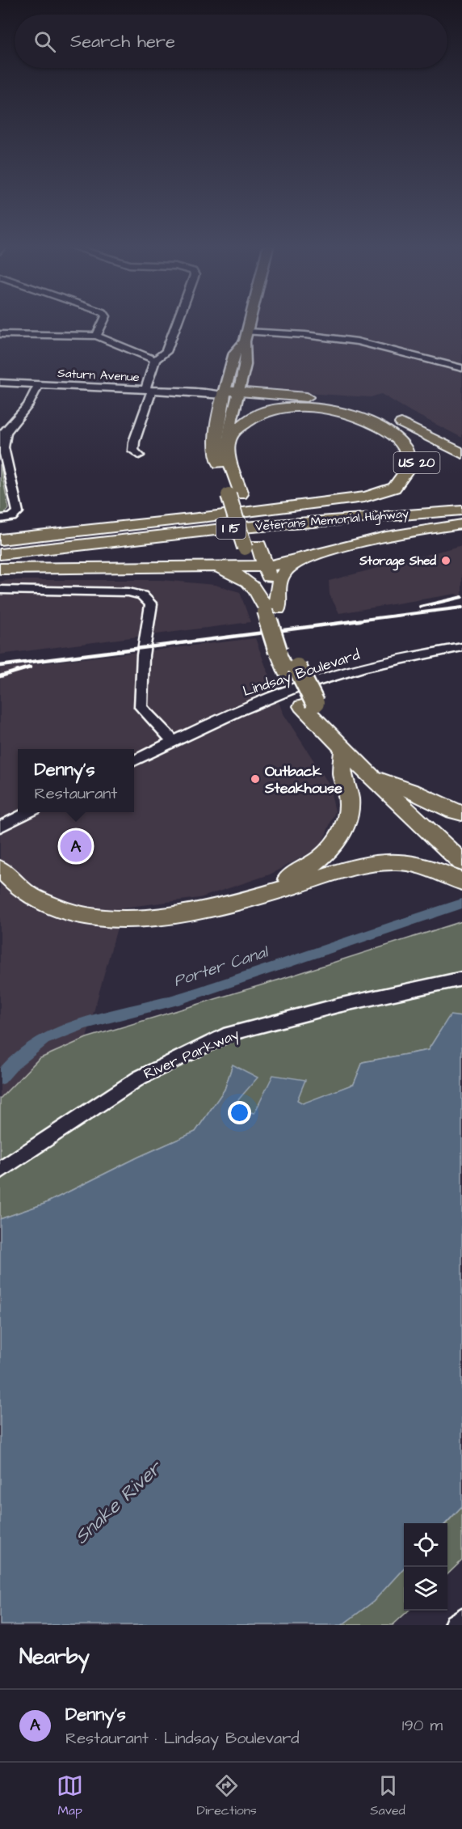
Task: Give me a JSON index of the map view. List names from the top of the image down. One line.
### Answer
{"streets":{"highway":["US 20","Veterans Memorial Highway","I 15"],"street":["Saturn Avenue","Lindsay Boulevard","River Parkway"]},"crossings":[["US 20","Veterans Memorial Highway"]],"water":["Porter Canal","Snake River"],"places":["Storage Shed","Outback Steakhouse"],"page":{"search":"Search here","popup":["Denny's","Restaurant"],"pins":"A","heading":"Nearby","list":[{"mark":"A","name":"Denny's","note":"Restaurant · Lindsay Boulevard","value":"190 m"}],"nav":["Map","Directions","Saved"]}}
